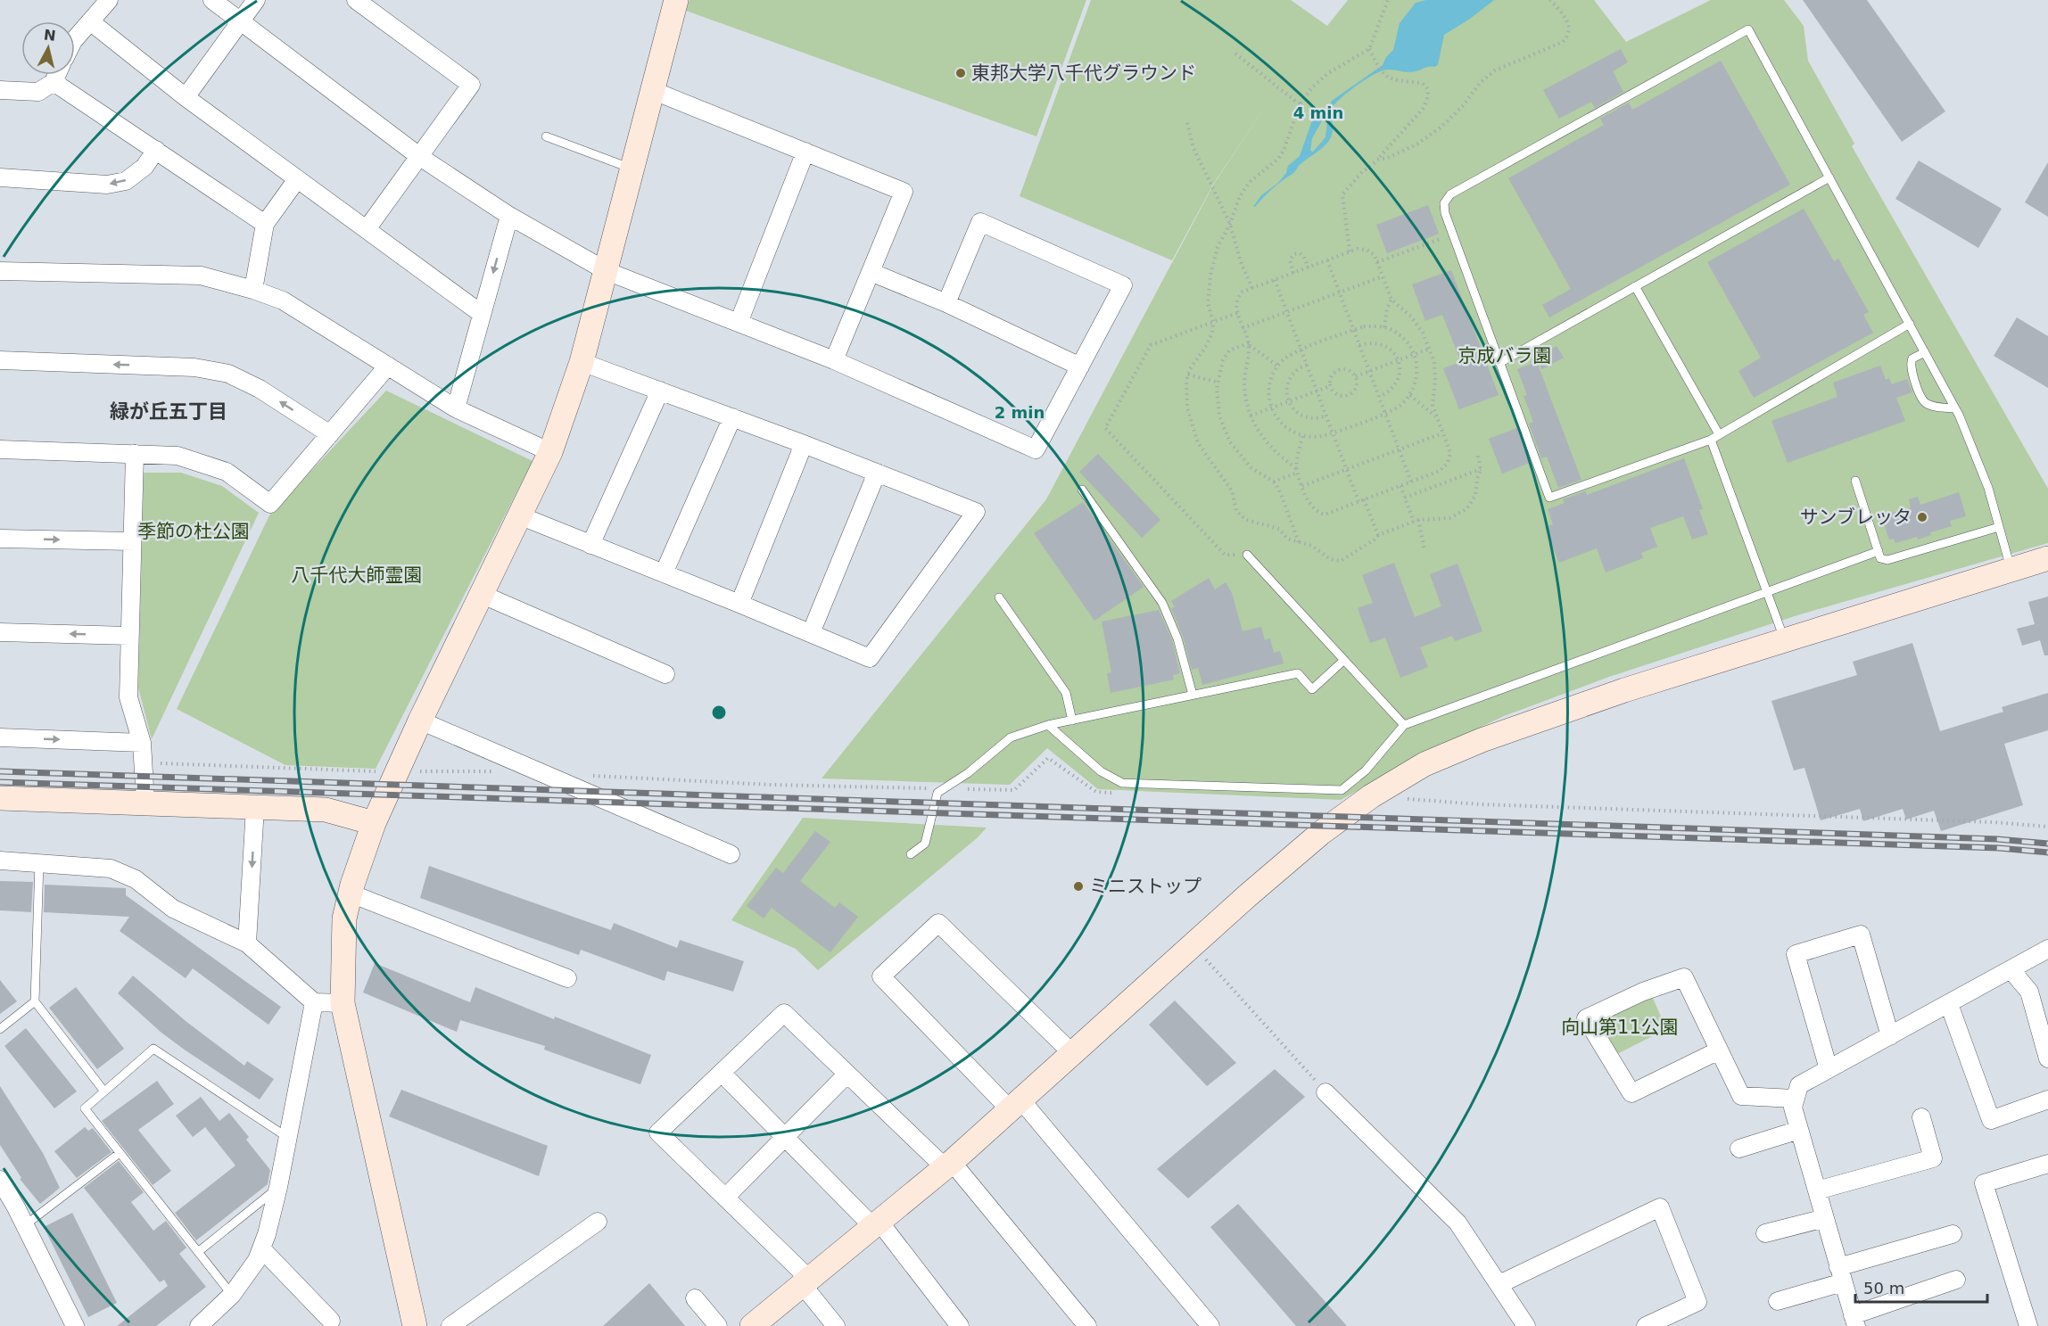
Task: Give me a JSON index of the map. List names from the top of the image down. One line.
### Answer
{"districts":["緑が丘五丁目"],"parks":["京成バラ園","季節の杜公園","八千代大師霊園","向山第11公園"],"places":["東邦大学八千代グラウンド","サンブレッタ","ミニストップ"],"scale_bar":"50 m","north":"top","rings":["4 min","2 min"]}
